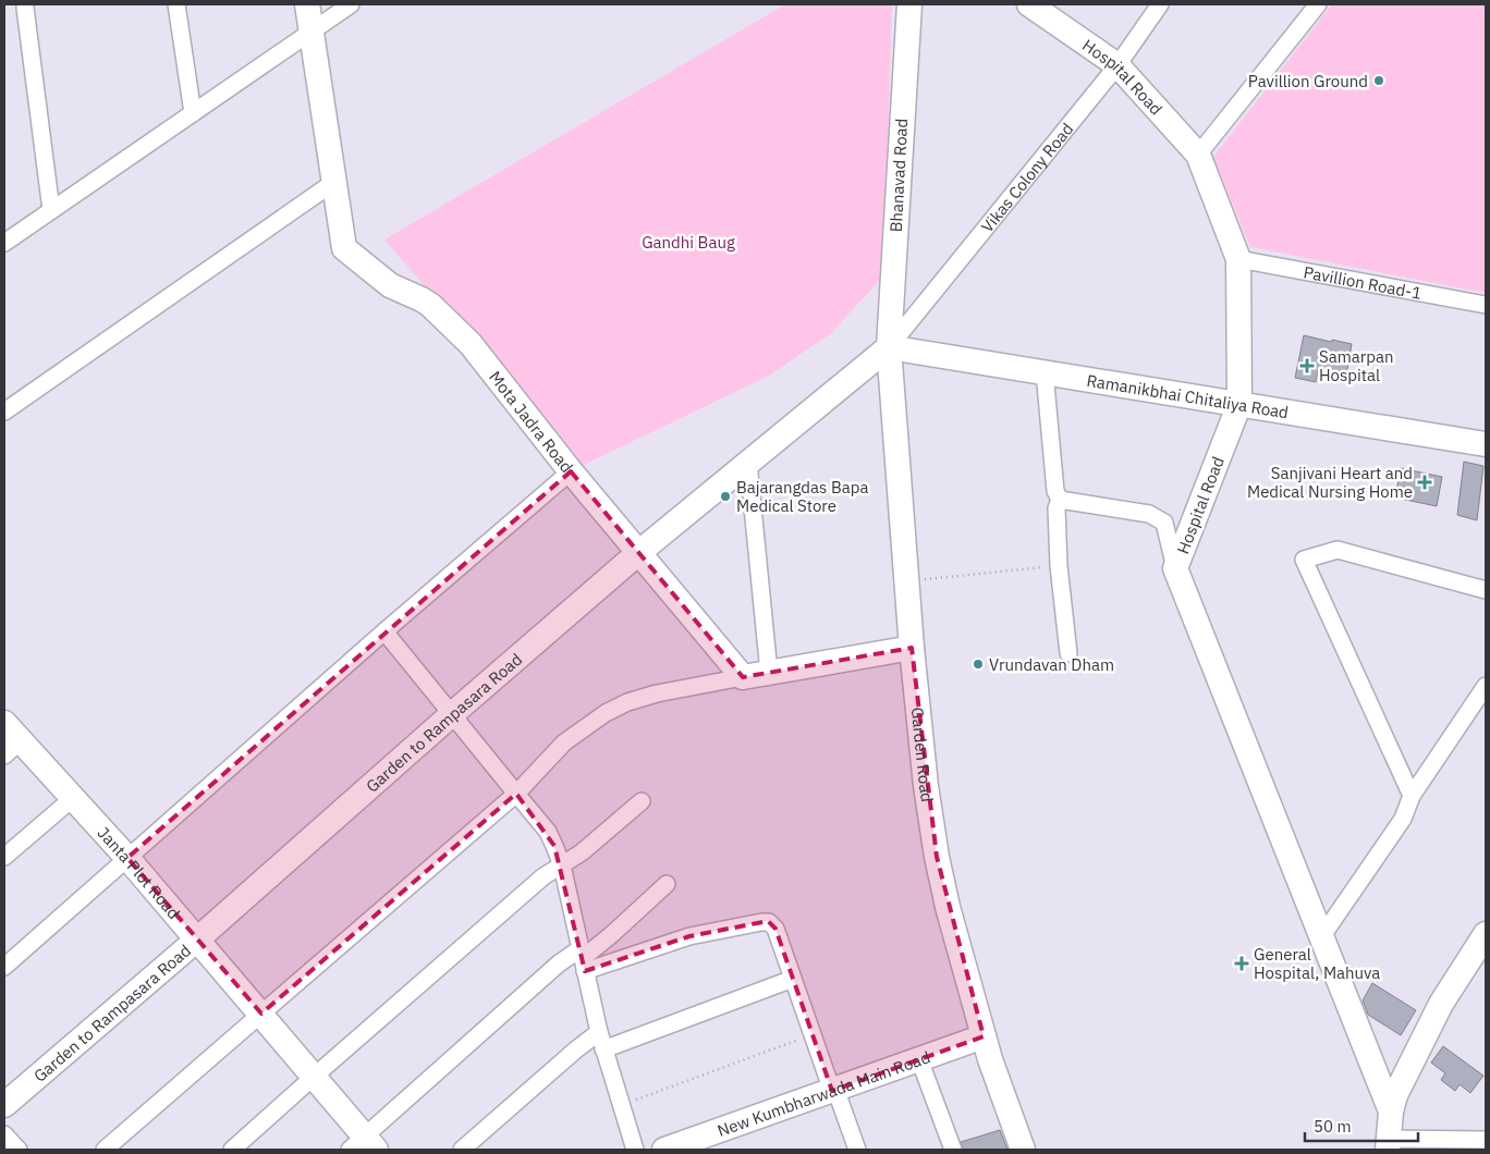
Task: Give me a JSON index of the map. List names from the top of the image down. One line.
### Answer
{"streets":{"main road":["Hospital Road","Bhanavad Road","Ramanikbhai Chitaliya Road","Mota Jadra Road","Garden to Rampasara Road","Garden Road","Janta Plot Road","New Kumbharwada Main Road"],"street":["Vikas Colony Road","Pavillion Road-1"]},"crossings":[["Hospital Road","Vikas Colony Road"],["Hospital Road","Pavillion Road-1"],["Hospital Road","Ramanikbhai Chitaliya Road"],["Bhanavad Road","Vikas Colony Road"],["Bhanavad Road","Ramanikbhai Chitaliya Road"],["Bhanavad Road","Garden to Rampasara Road"],["Bhanavad Road","Garden Road"],["Vikas Colony Road","Ramanikbhai Chitaliya Road"],["Vikas Colony Road","Garden to Rampasara Road"],["Vikas Colony Road","Garden Road"],["Ramanikbhai Chitaliya Road","Garden to Rampasara Road"],["Ramanikbhai Chitaliya Road","Garden Road"],["Mota Jadra Road","Garden to Rampasara Road"],["Garden to Rampasara Road","Garden Road"],["Garden to Rampasara Road","Janta Plot Road"],["Garden Road","New Kumbharwada Main Road"]],"parks":["Gandhi Baug"],"places":{"other":["Pavillion Ground","Bajarangdas Bapa Medical Store","Vrundavan Dham"],"health":["Samarpan Hospital","Sanjivani Heart and Medical Nursing Home","General Hospital, Mahuva"]},"scale_bar":"50 m"}
